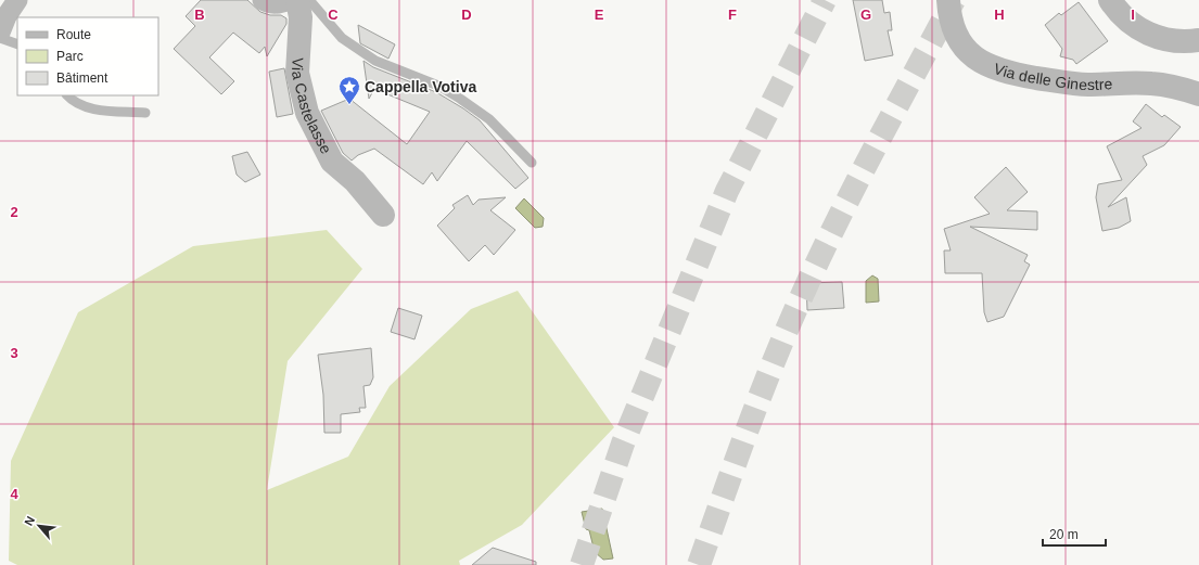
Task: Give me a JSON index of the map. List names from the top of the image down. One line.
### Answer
{"streets":{"street":["Via delle Ginestre","Via Castelasse"]},"places":{"place":["Cappella Votiva"]},"legend":["Route","Parc","Bâtiment"],"scale_bar":"20 m","north":"top left","grid":{"columns":["B","C","D","E","F","G","H","I"],"rows":["2","3","4"]}}
